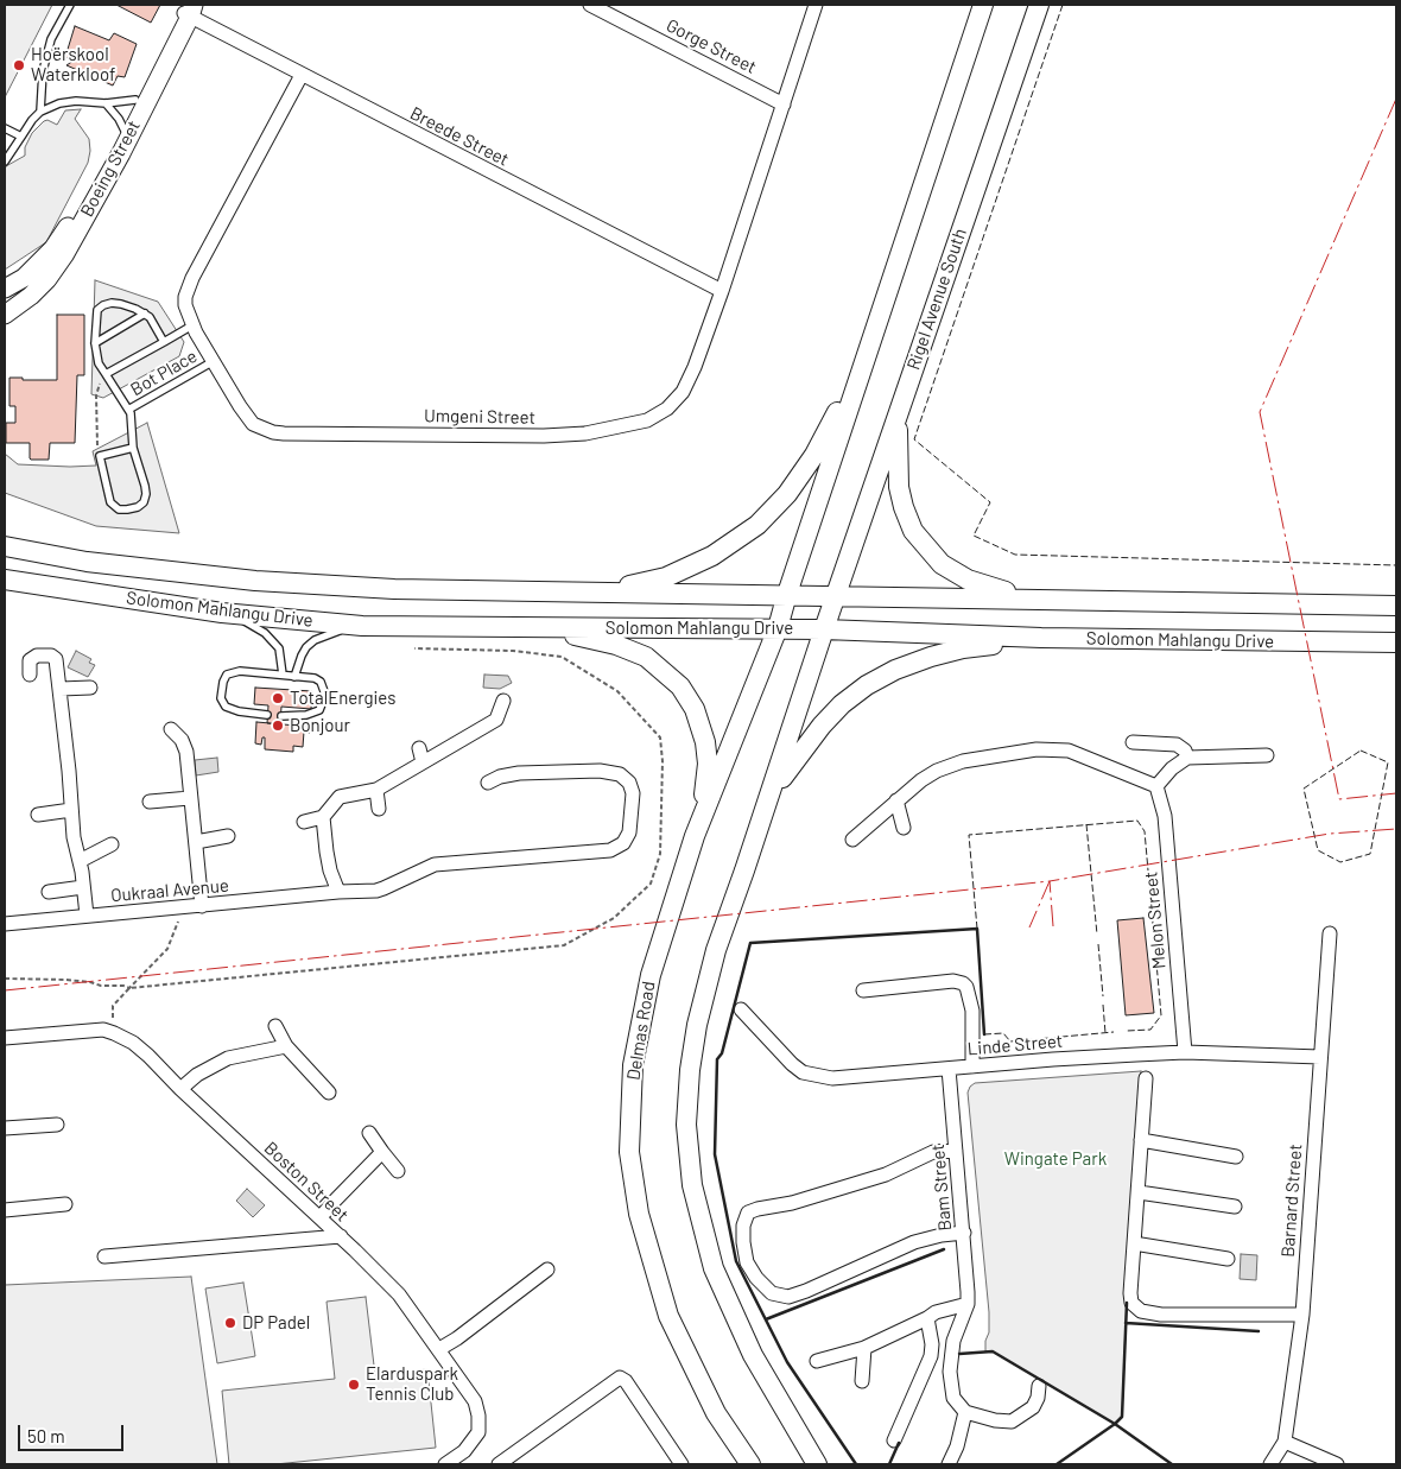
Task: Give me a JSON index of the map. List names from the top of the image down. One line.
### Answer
{"streets":{"main road":["Rigel Avenue South","Solomon Mahlangu Drive","Delmas Road"],"street":["Gorge Street","Breede Street","Boeing Street","Umgeni Street","Oukraal Avenue","Melon Street","Linde Street","Boston Street","Bam Street","Barnard Street"],"lane":["Bot Place"]},"crossings":[["Gorge Street","Umgeni Street"],["Breede Street","Boeing Street"],["Breede Street","Umgeni Street"],["Rigel Avenue South","Solomon Mahlangu Drive"],["Bot Place","Umgeni Street"],["Solomon Mahlangu Drive","Delmas Road"],["Melon Street","Linde Street"],["Linde Street","Bam Street"],["Linde Street","Barnard Street"]],"parks":["Wingate Park"],"places":["Hoërskool Waterkloof","TotalEnergies","Bonjour","DP Padel","Elarduspark Tennis Club"],"scale_bar":"50 m"}
